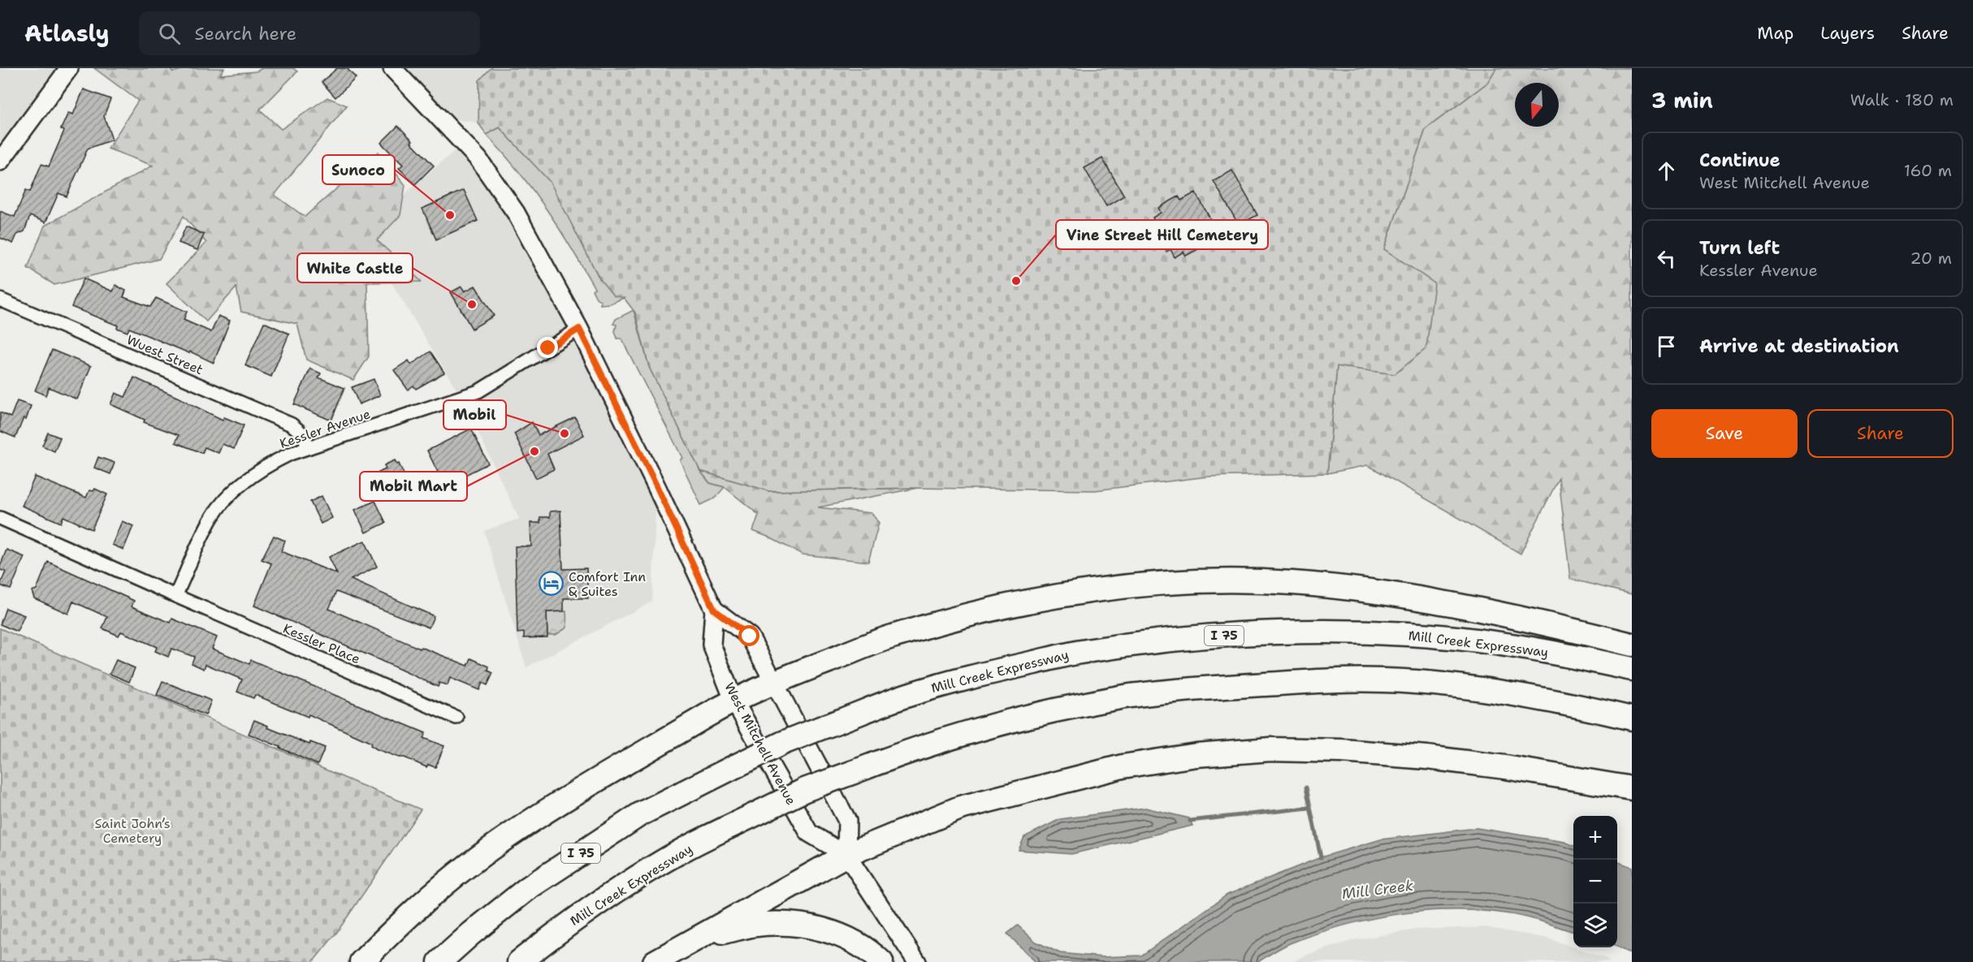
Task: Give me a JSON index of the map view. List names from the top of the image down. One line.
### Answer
{"streets":{"highway":["I 75","Mill Creek Expressway"],"main road":["West Mitchell Avenue"],"street":["Wuest Street","Kessler Avenue","Kessler Place"]},"crossings":[["Wuest Street","Kessler Avenue"],["Kessler Avenue","Kessler Place"],["Kessler Avenue","West Mitchell Avenue"]],"water":["Mill Creek"],"parks":["Saint John’s Cemetery"],"places":{"other":["Sunoco","Vine Street Hill Cemetery","White Castle","Mobil","Mobil Mart"],"hotel":["Comfort Inn & Suites"]},"north":"bottom","page":{"header":"Atlasly","search":"Search here","nav":["Map","Layers","Share"],"heading":["3 min","Walk · 180 m"],"list":[["Continue","West Mitchell Avenue","160 m"],["Turn left","Kessler Avenue","20 m"],"Arrive at destination"],"buttons":["Save","Share"],"map_buttons":["+","−"]}}
